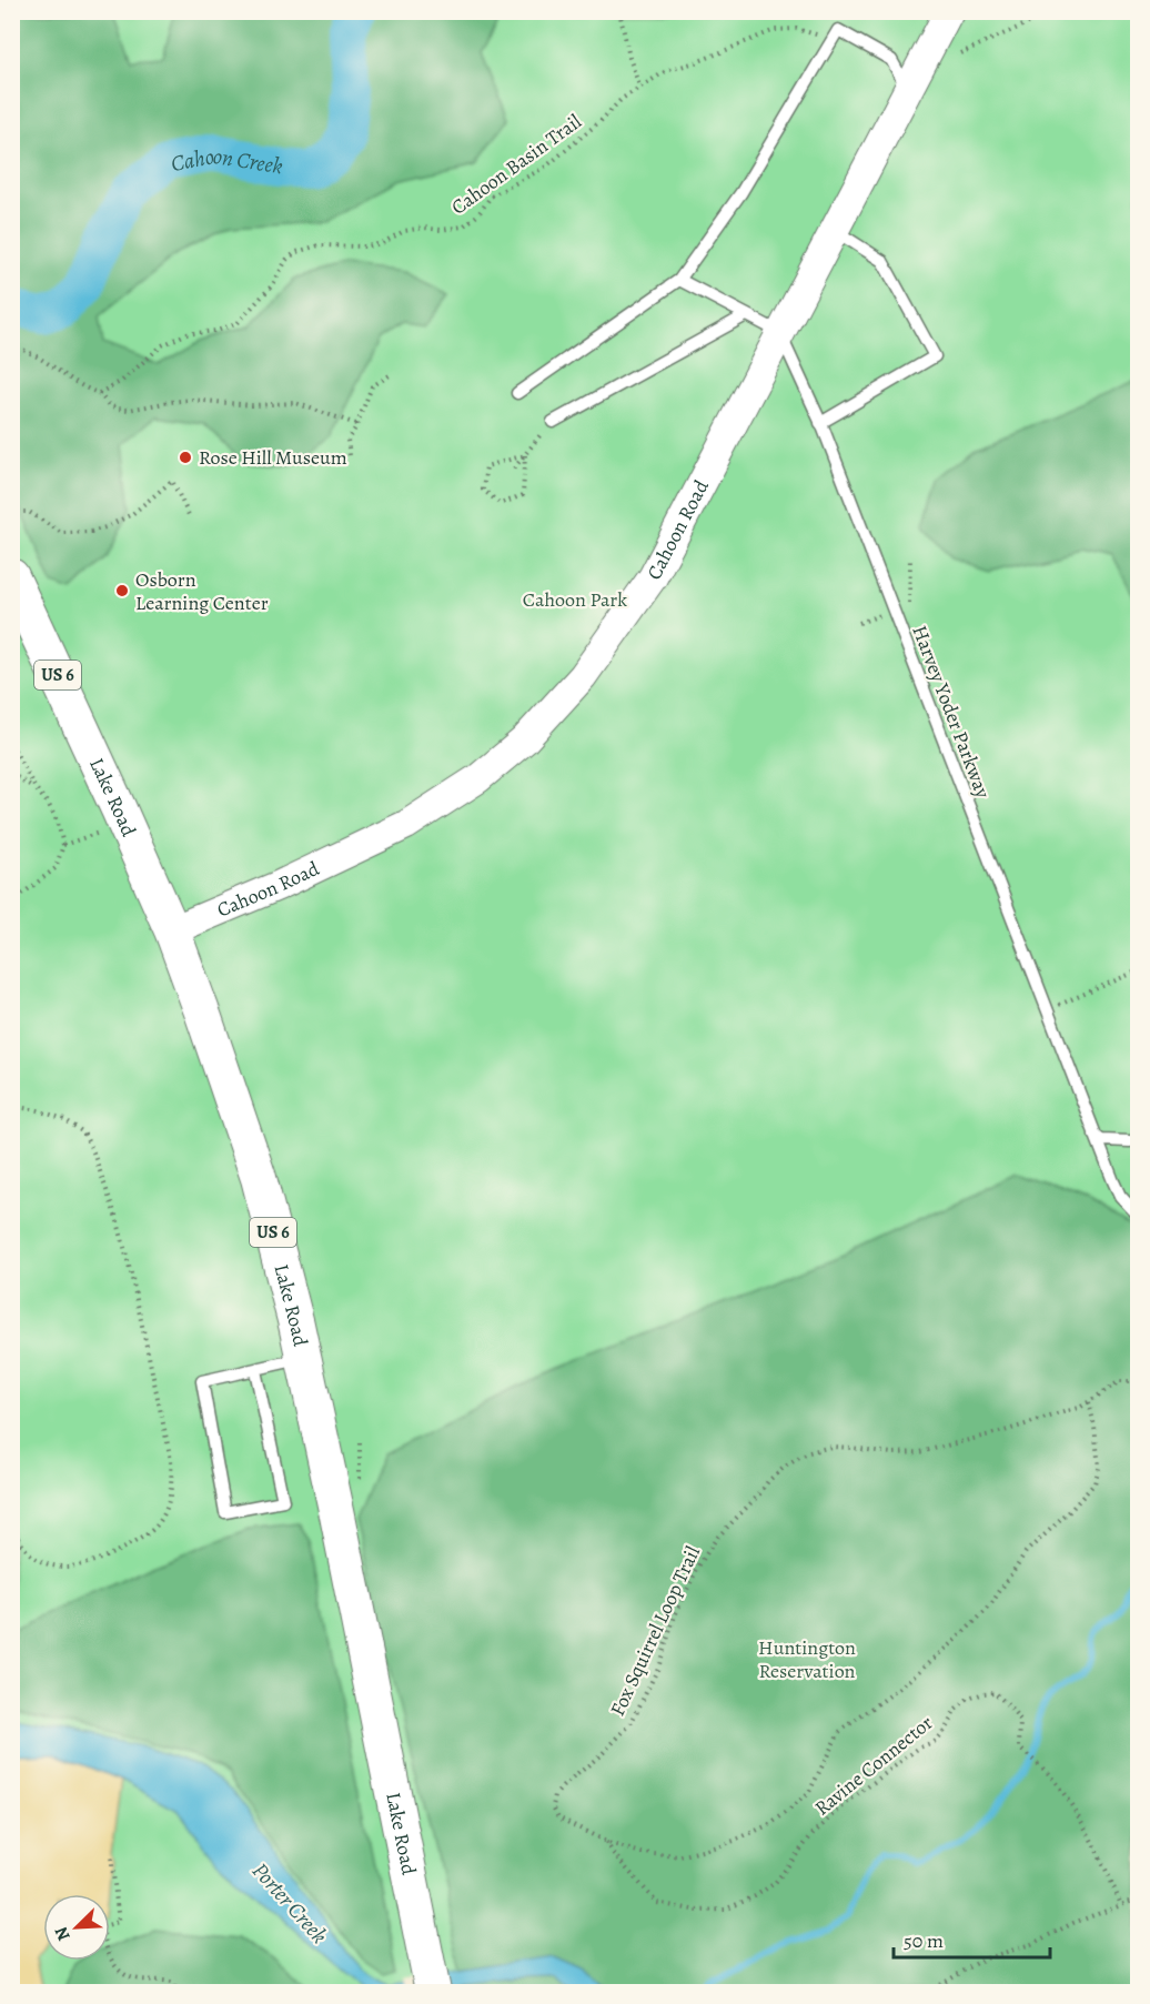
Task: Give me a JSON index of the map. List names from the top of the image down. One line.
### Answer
{"streets":{"main road":["US 6","Lake Road"],"street":["Cahoon Road"],"lane":["Harvey Yoder Parkway"],"path":["Cahoon Basin Trail","Fox Squirrel Loop Trail","Ravine Connector"]},"crossings":[["Cahoon Road","Harvey Yoder Parkway"],["Cahoon Road","Lake Road"],["Fox Squirrel Loop Trail","Ravine Connector"]],"water":["Cahoon Creek","Porter Creek"],"parks":["Cahoon Park","Huntington Reservation"],"places":["Rose Hill Museum","Osborn Learning Center"],"scale_bar":"50 m","north":"bottom left"}
